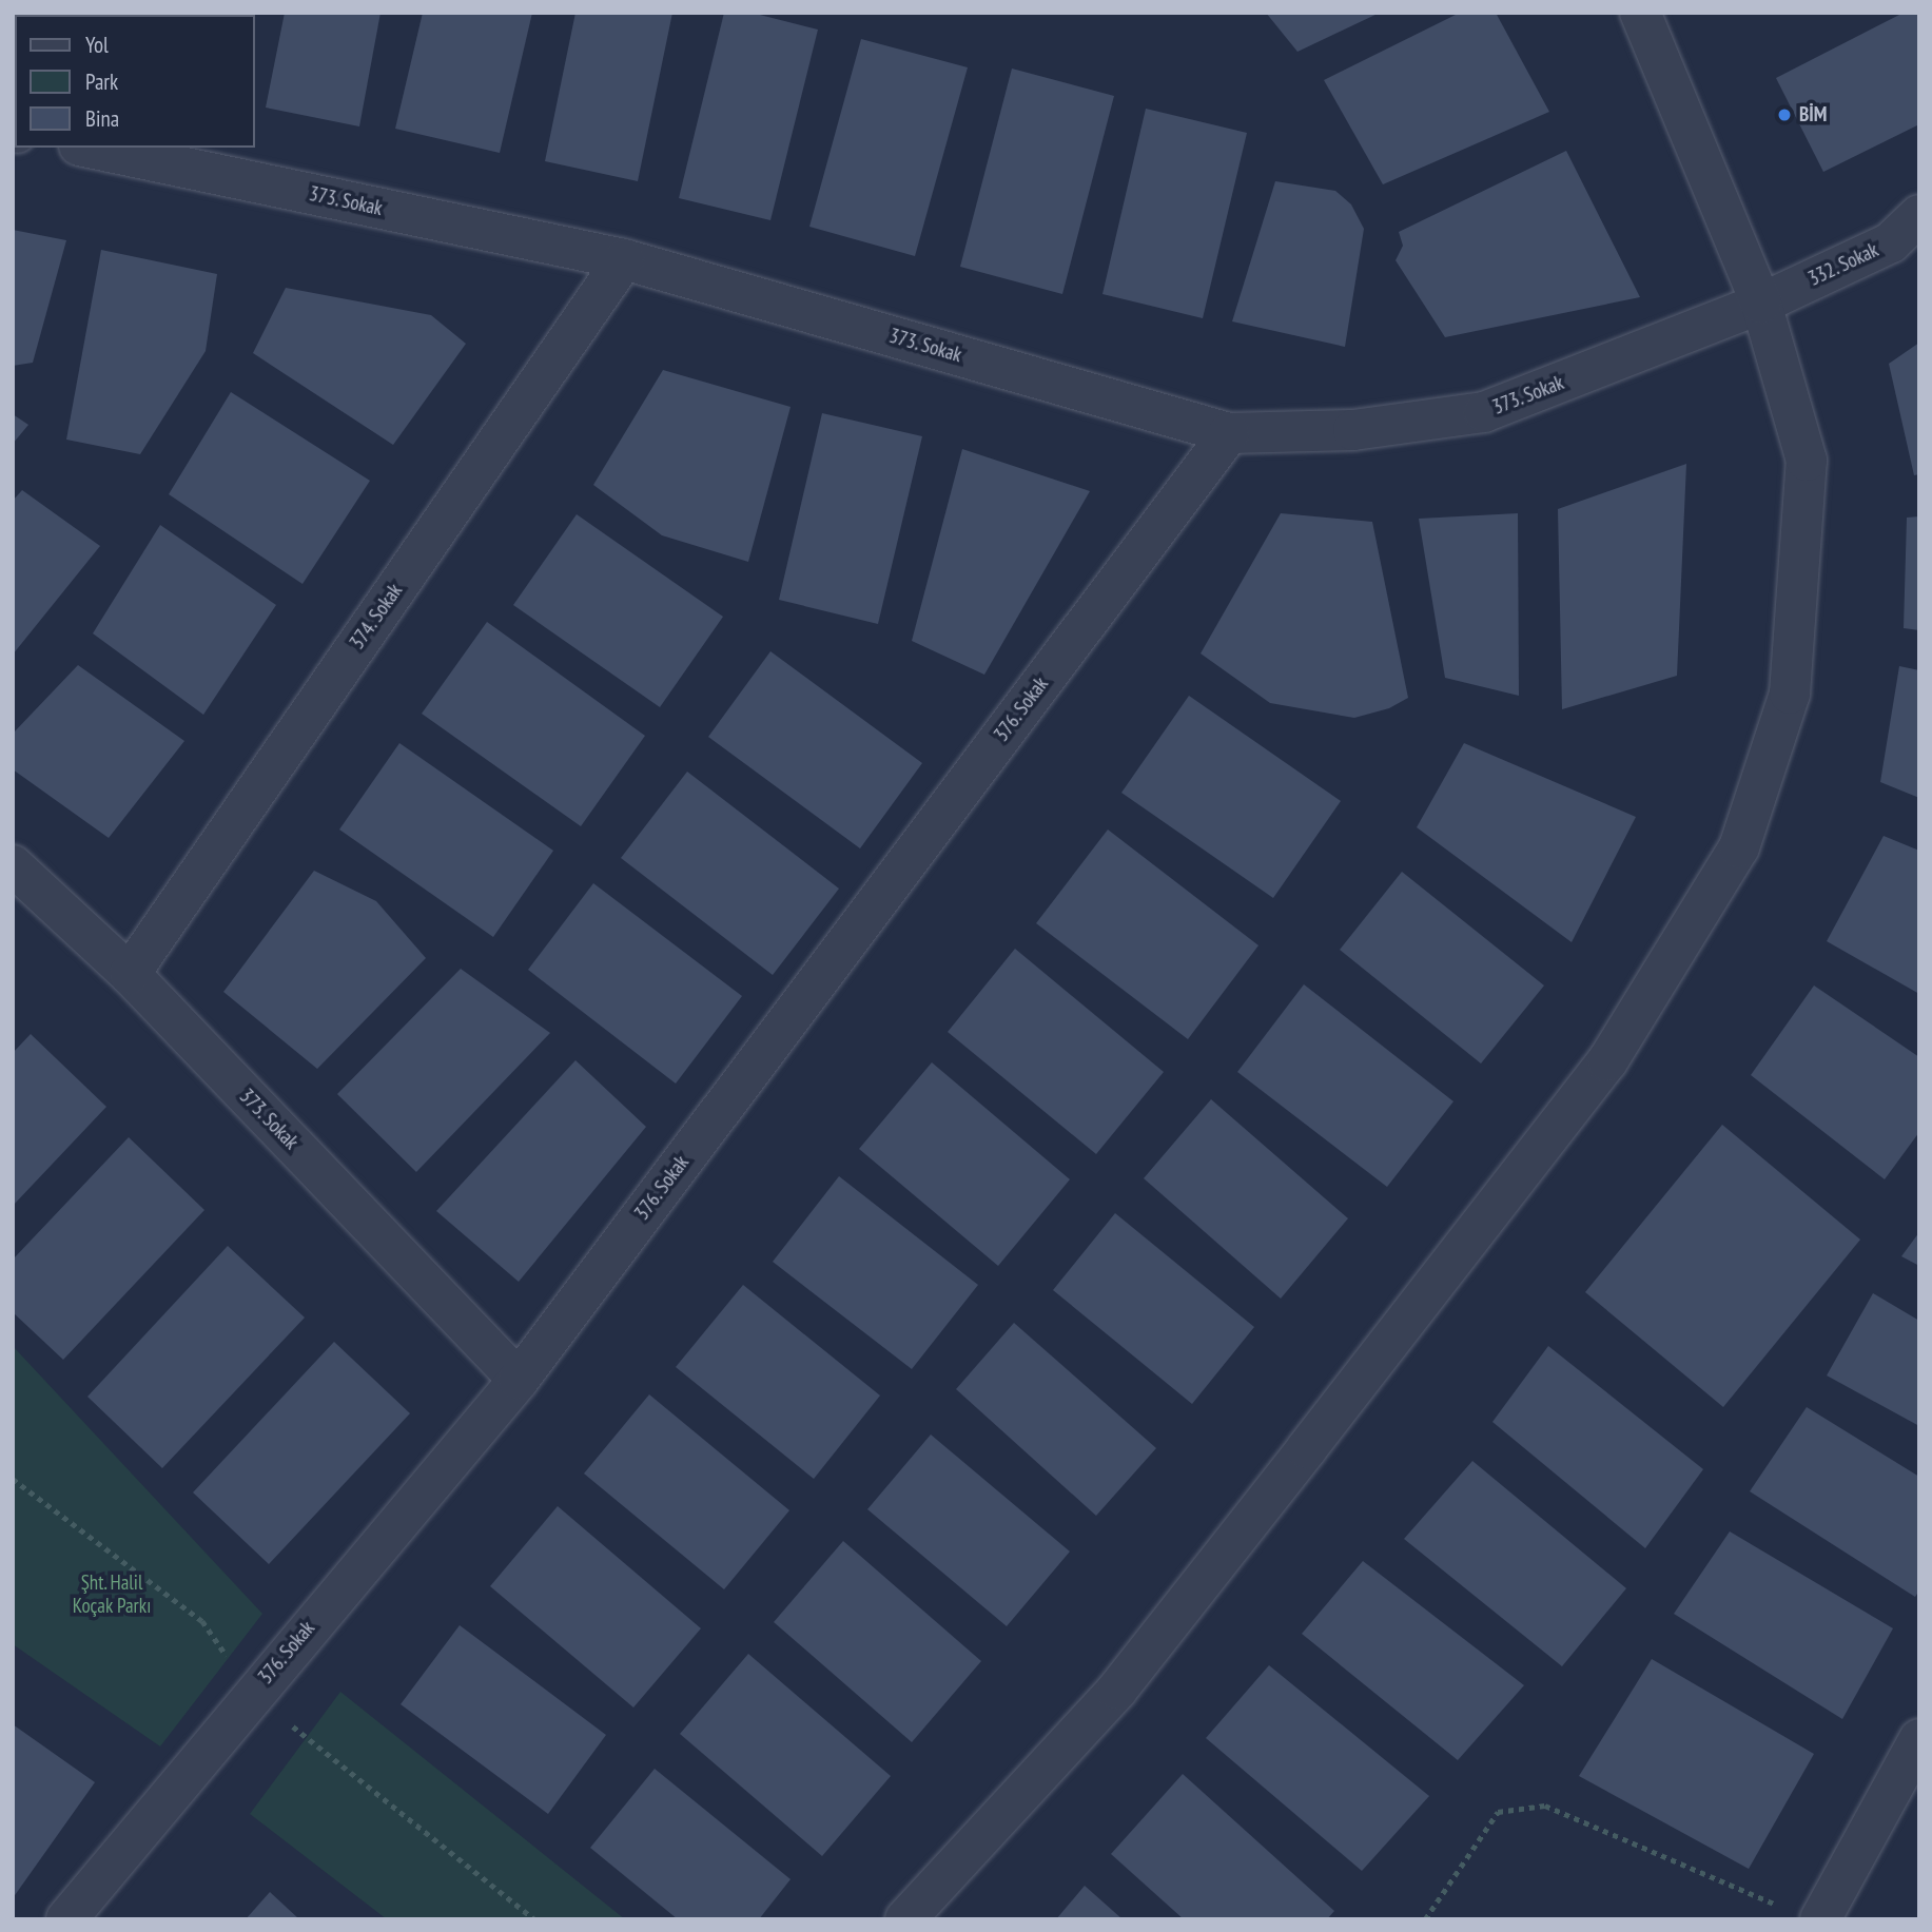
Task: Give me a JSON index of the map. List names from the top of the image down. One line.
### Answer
{"streets":{"street":["373. Sokak","332. Sokak","374. Sokak","376. Sokak"]},"crossings":[["373. Sokak","332. Sokak"],["373. Sokak","374. Sokak"],["373. Sokak","376. Sokak"]],"parks":["Şht. Halil Koçak Parkı"],"places":["BİM"],"legend":["Yol","Park","Bina"]}
